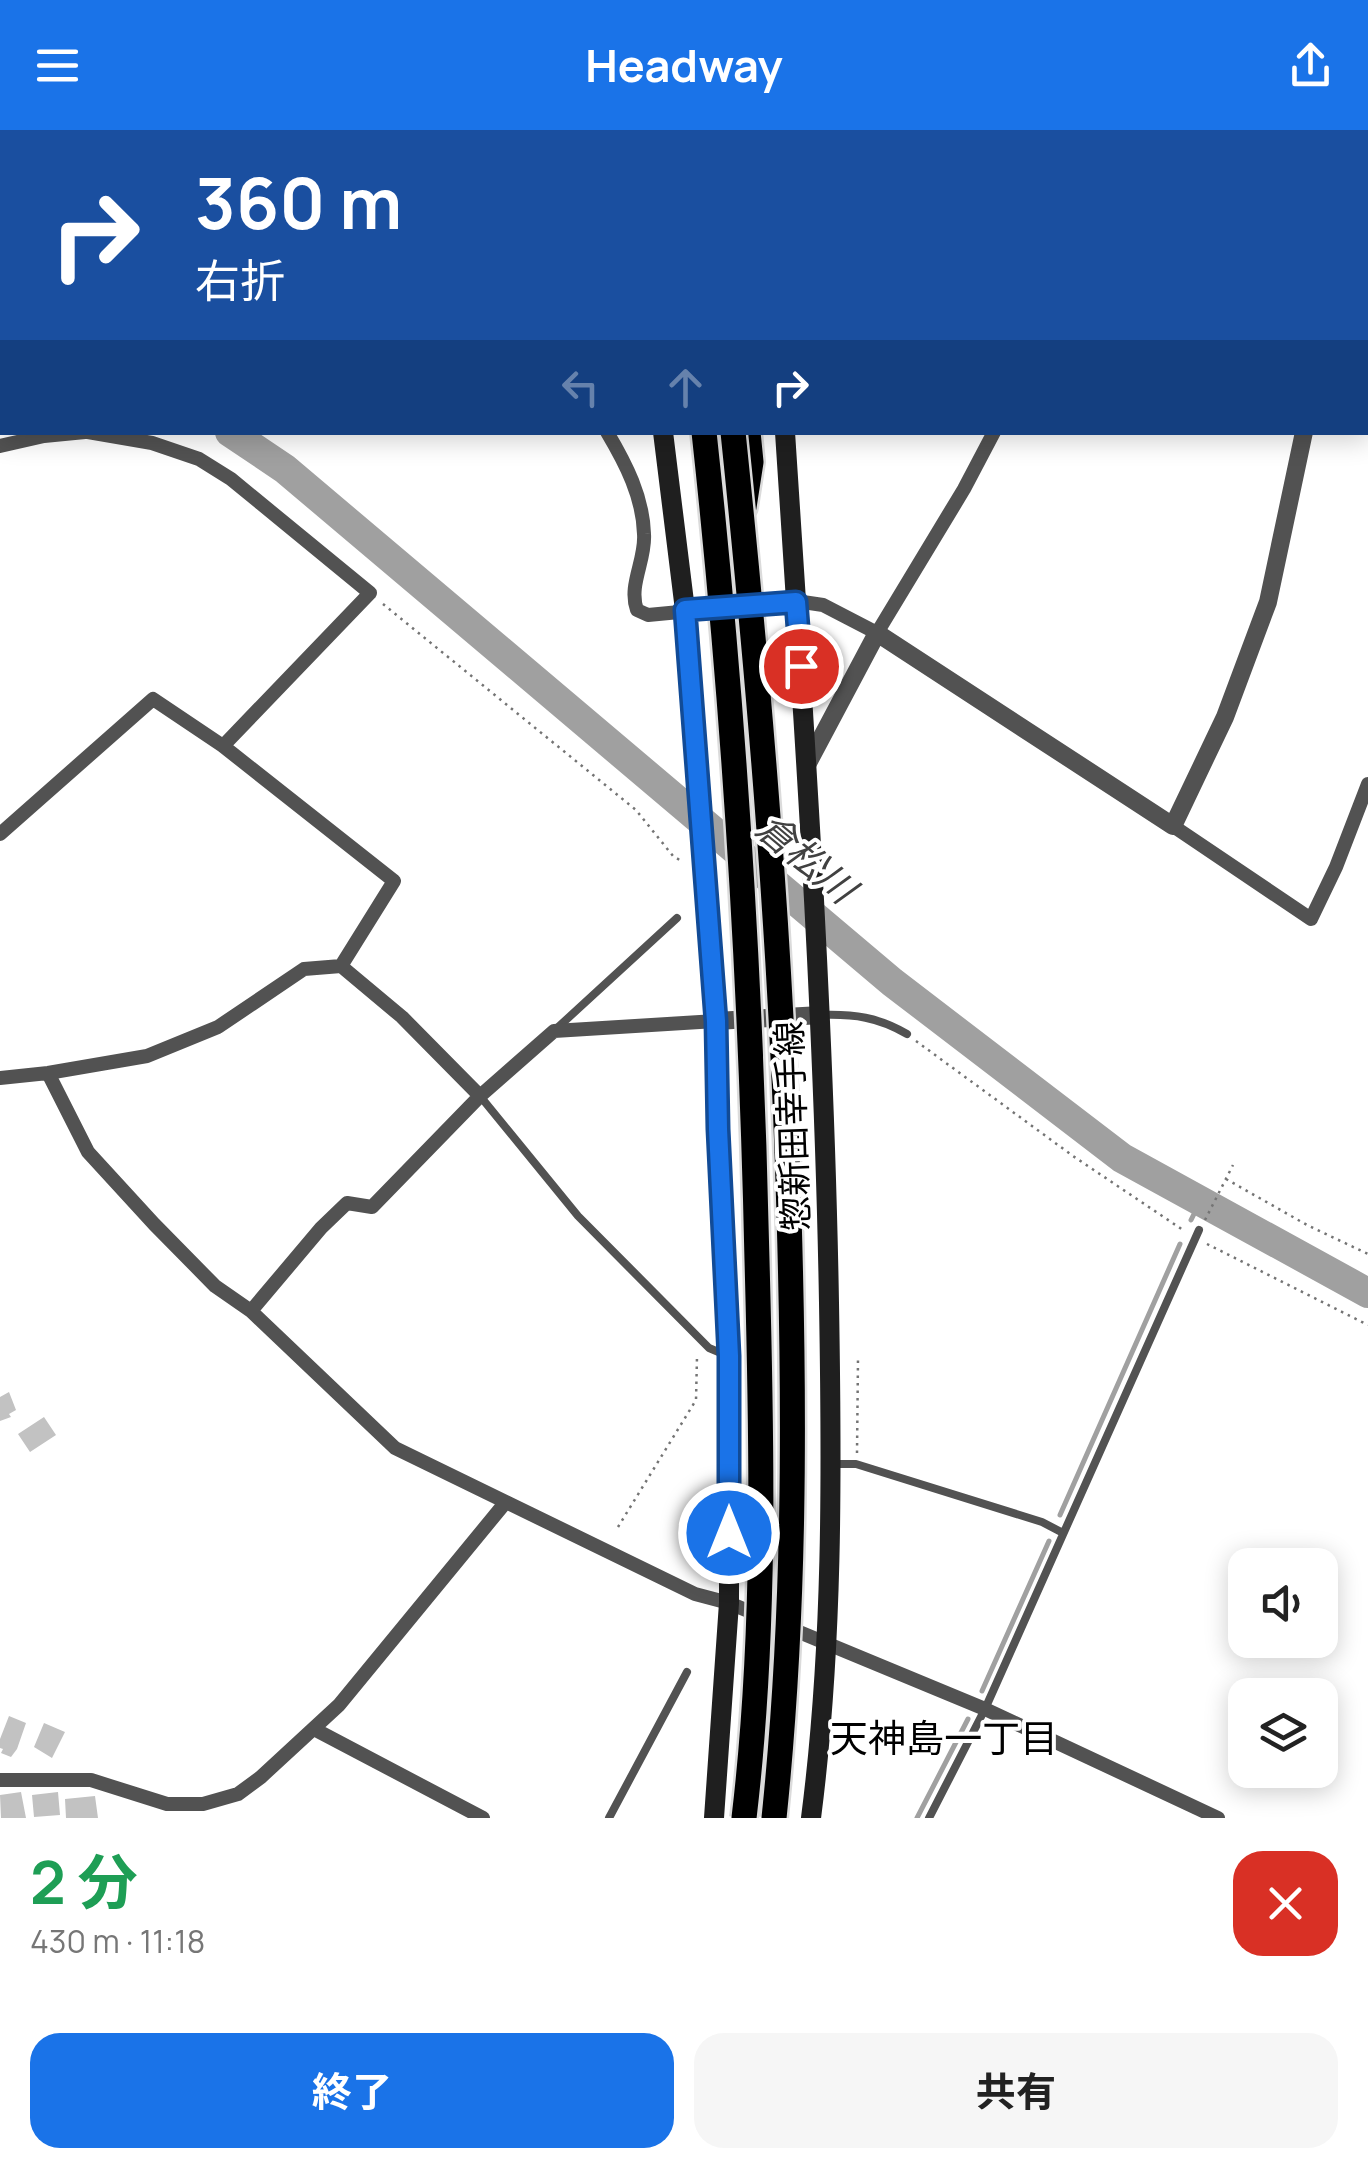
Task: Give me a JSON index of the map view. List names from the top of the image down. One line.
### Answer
{"streets":{"main road":["惣新田幸手線"]},"districts":["天神島一丁目"],"water":["倉松川"],"page":{"header":"Headway","turn":["360 m","右折"],"heading":["2 分","430 m · 11:18"],"buttons":["終了","共有"]}}
